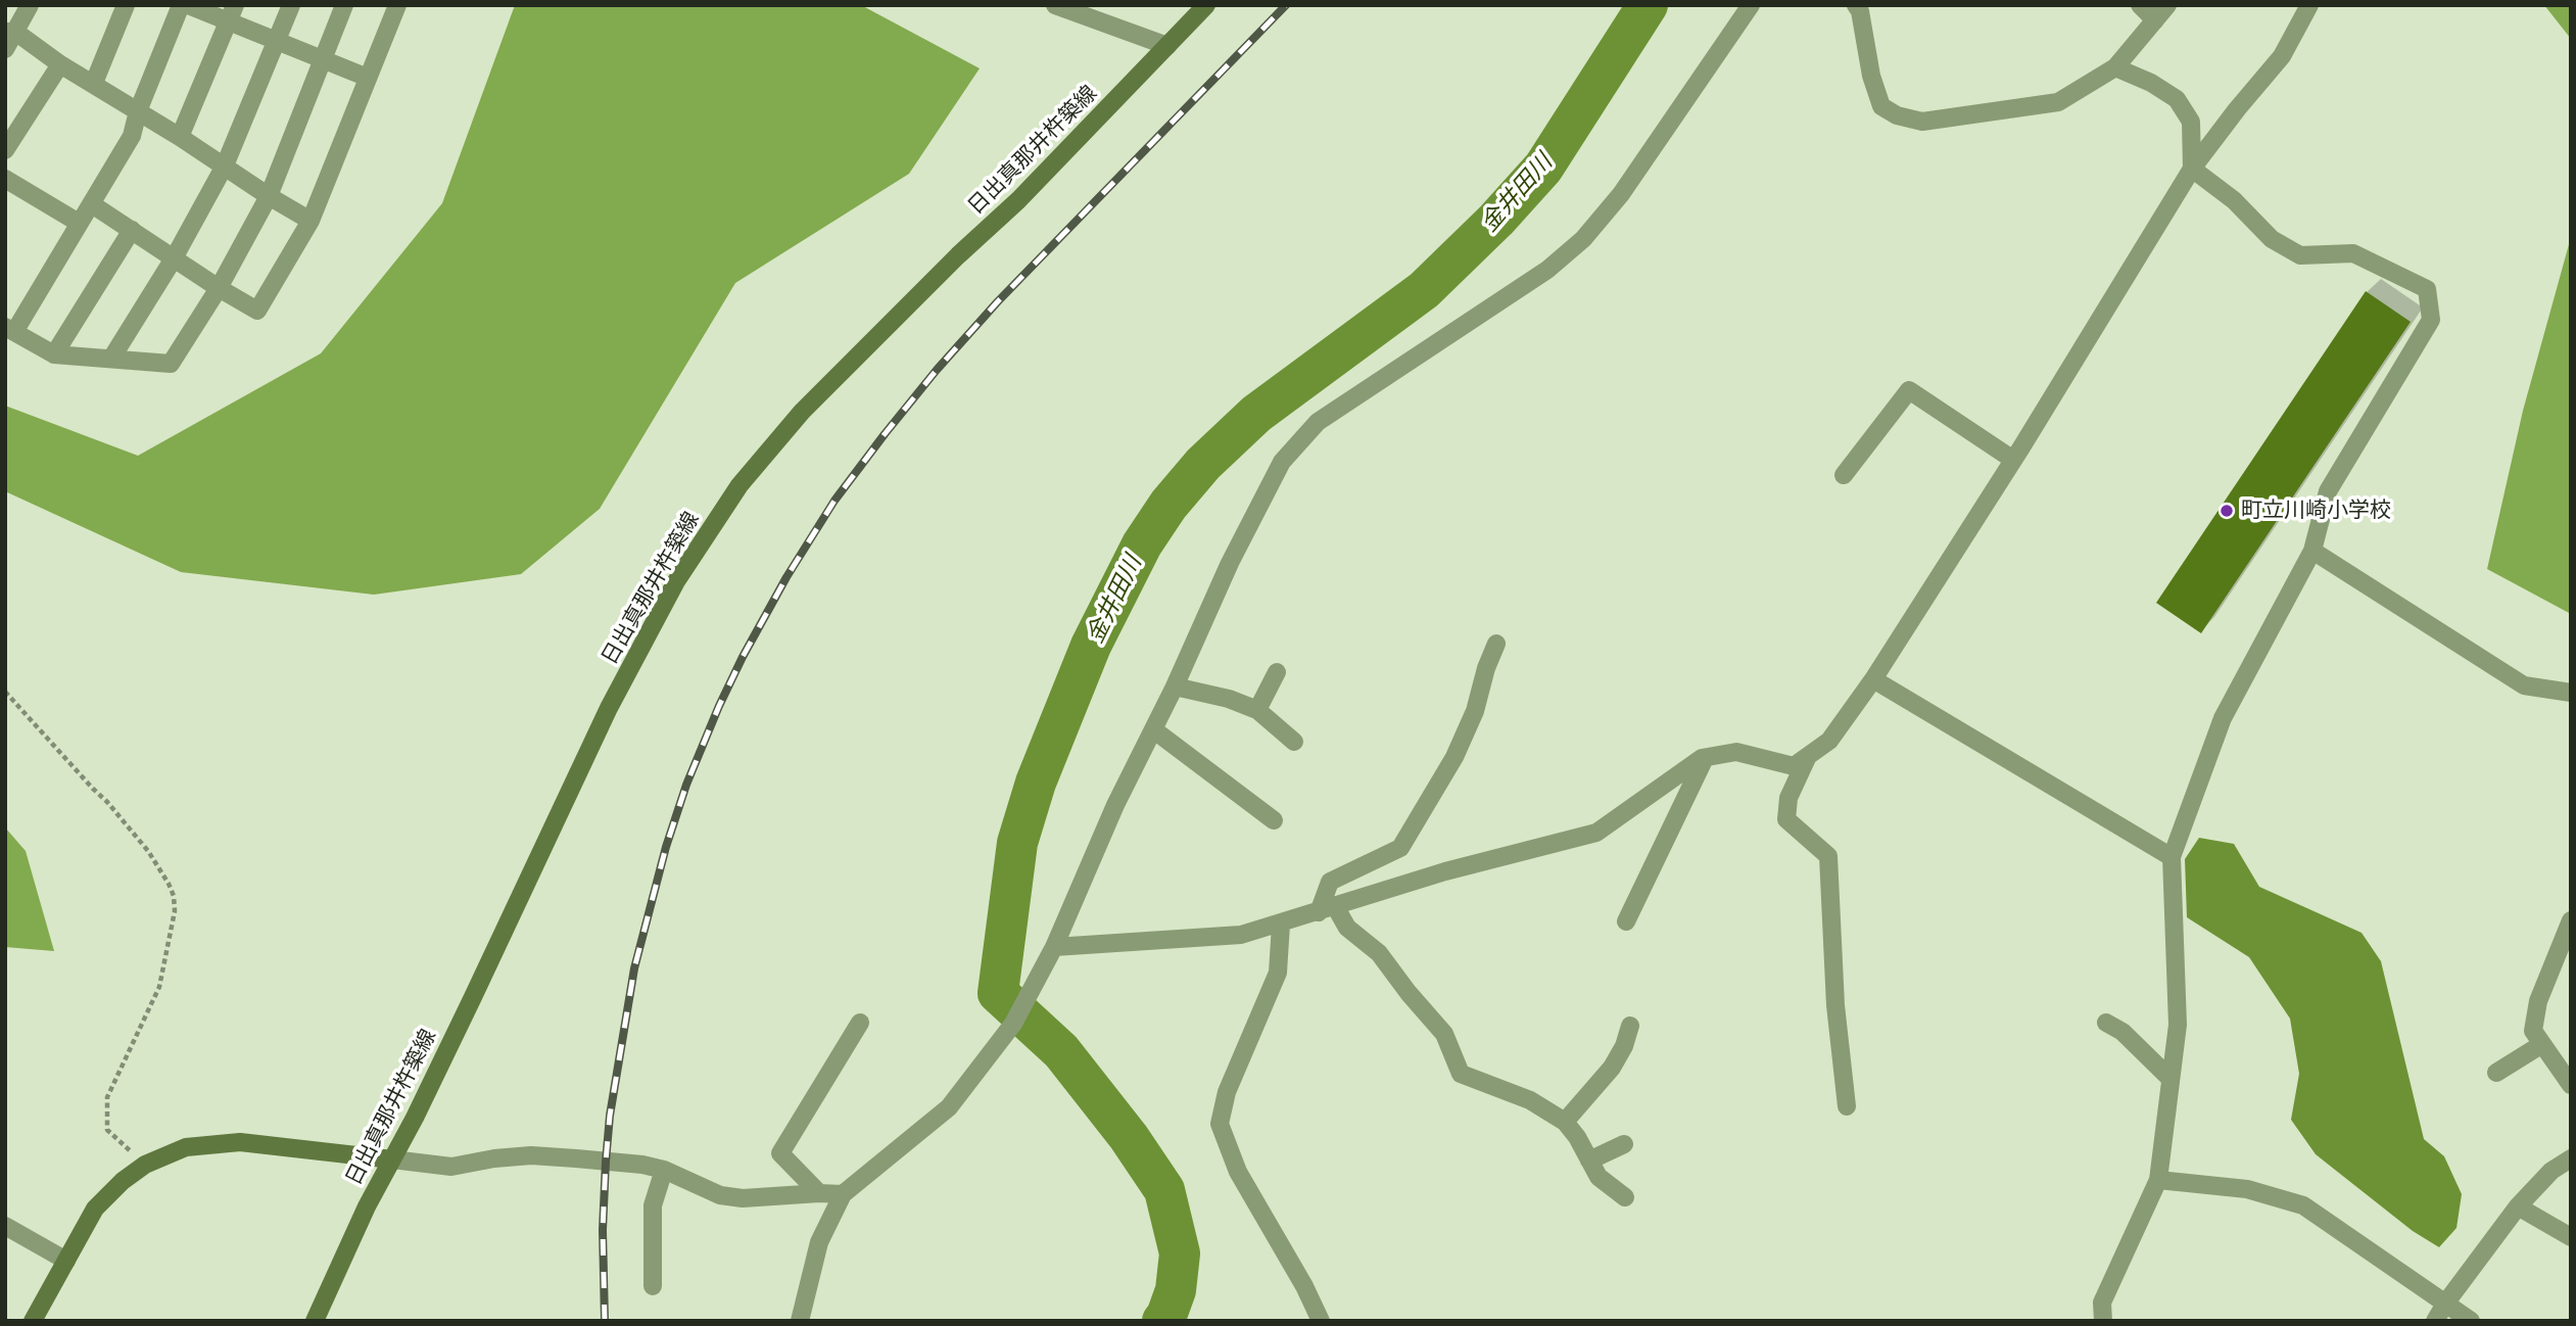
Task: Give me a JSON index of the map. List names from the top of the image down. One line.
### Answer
{"streets":{"main road":["日出真那井杵築線"]},"water":["金井田川"],"places":["町立川崎小学校"]}
